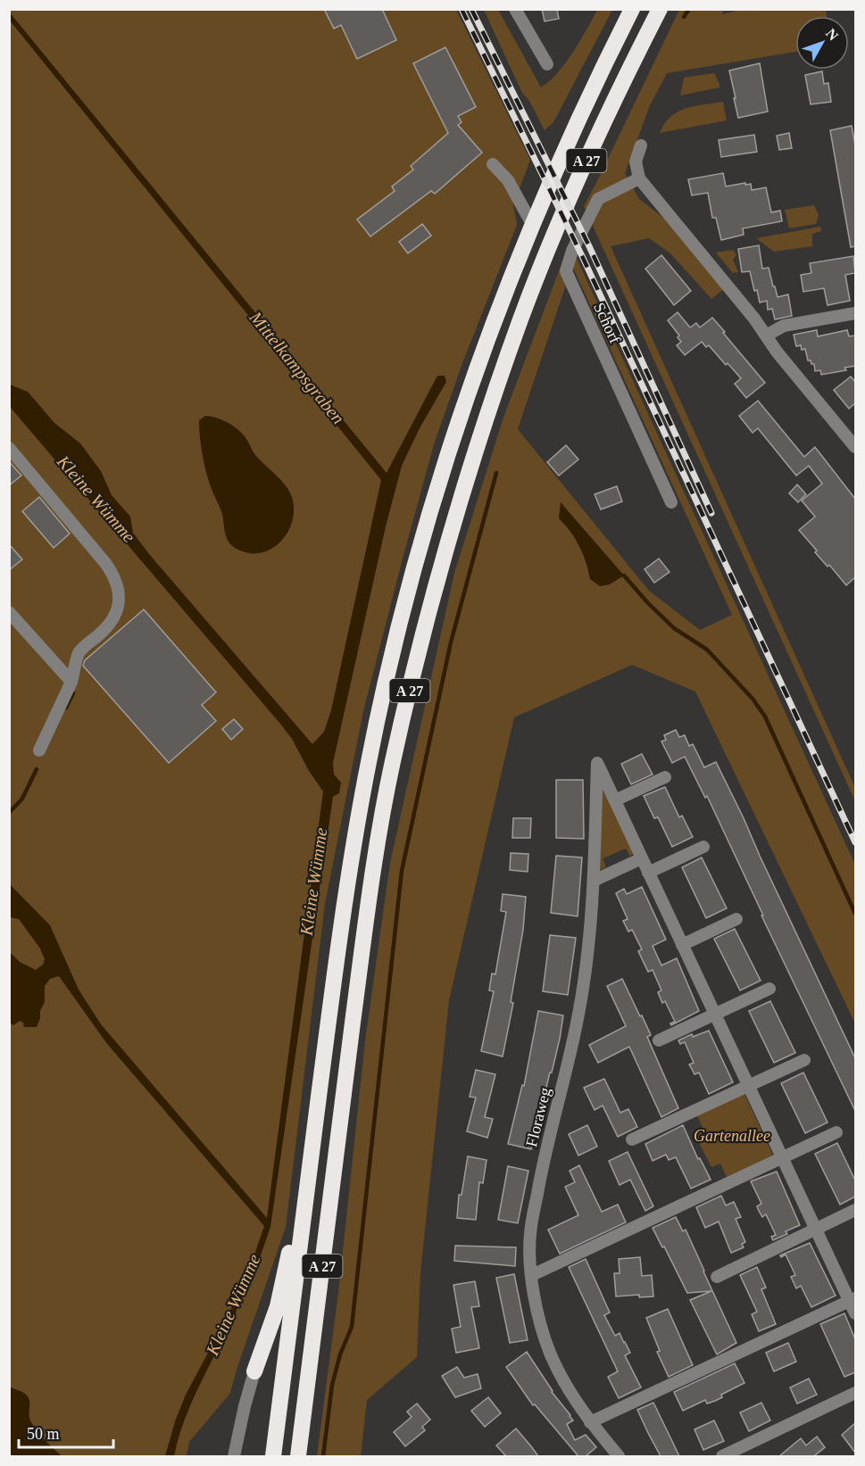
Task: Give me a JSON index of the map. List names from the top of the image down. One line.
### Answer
{"streets":{"highway":["A 27"],"street":["Schorf","Floraweg"]},"water":["Mittelkampsgraben","Kleine Wümme"],"parks":["Gartenallee"],"scale_bar":"50 m","north":"top right"}
